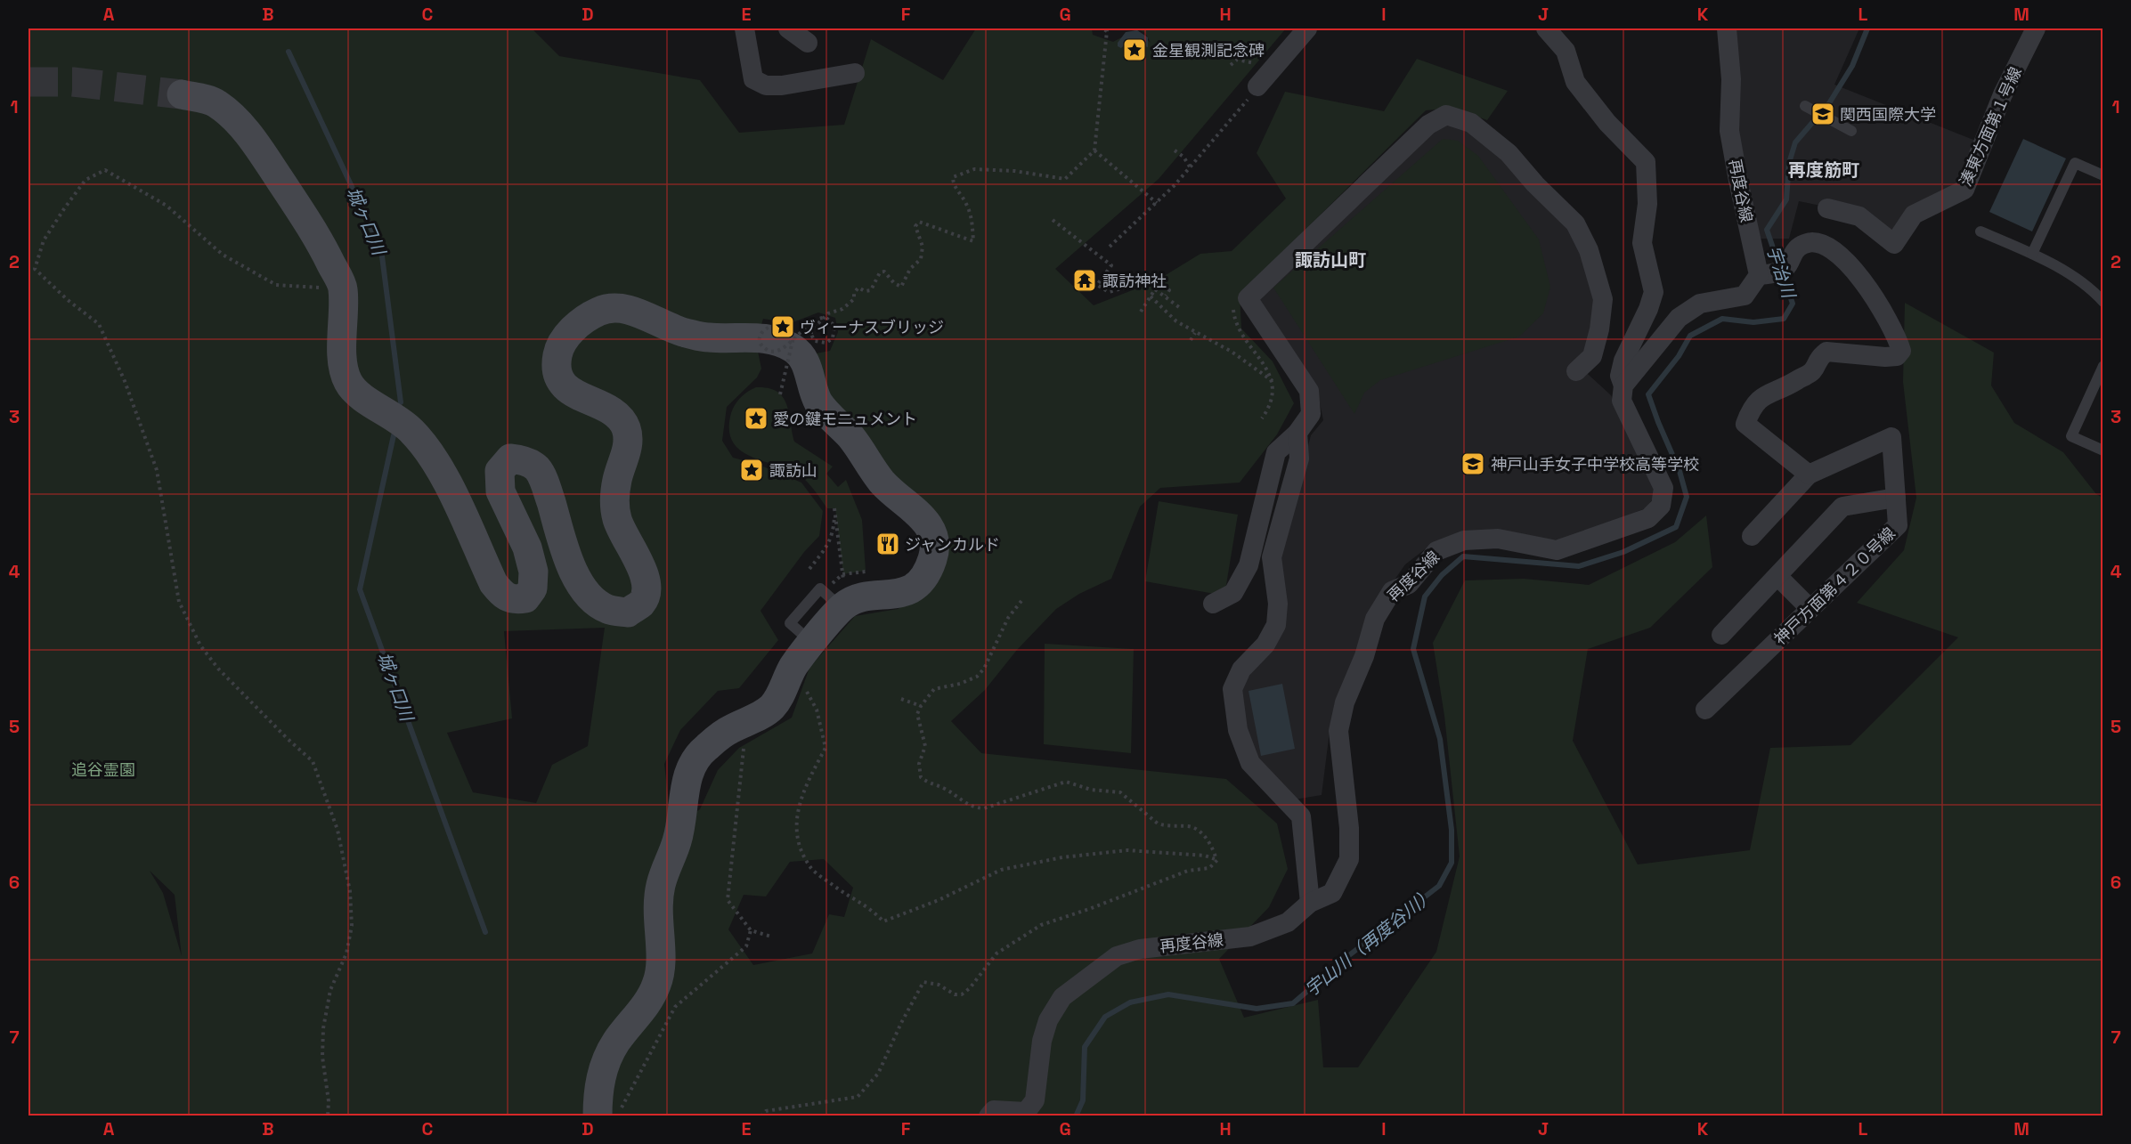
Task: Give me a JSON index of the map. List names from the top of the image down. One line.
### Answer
{"streets":{"street":["湊東方面第１号線","再度谷線","神戸方面第４２０号線"]},"districts":["再度筋町","諏訪山町"],"water":["城ヶ口川","宇治川","宇山川（再度谷川）"],"parks":["追谷霊園"],"places":{"place":["金星観測記念碑","ヴィーナスブリッジ","愛の鍵モニュメント","諏訪山"],"school or university":["関西国際大学","神戸山手女子中学校高等学校"],"temple":["諏訪神社"],"restaurant":["ジャンカルド"]},"grid":{"columns":["A","B","C","D","E","F","G","H","I","J","K","L","M"],"rows":["1","2","3","4","5","6","7"]}}
